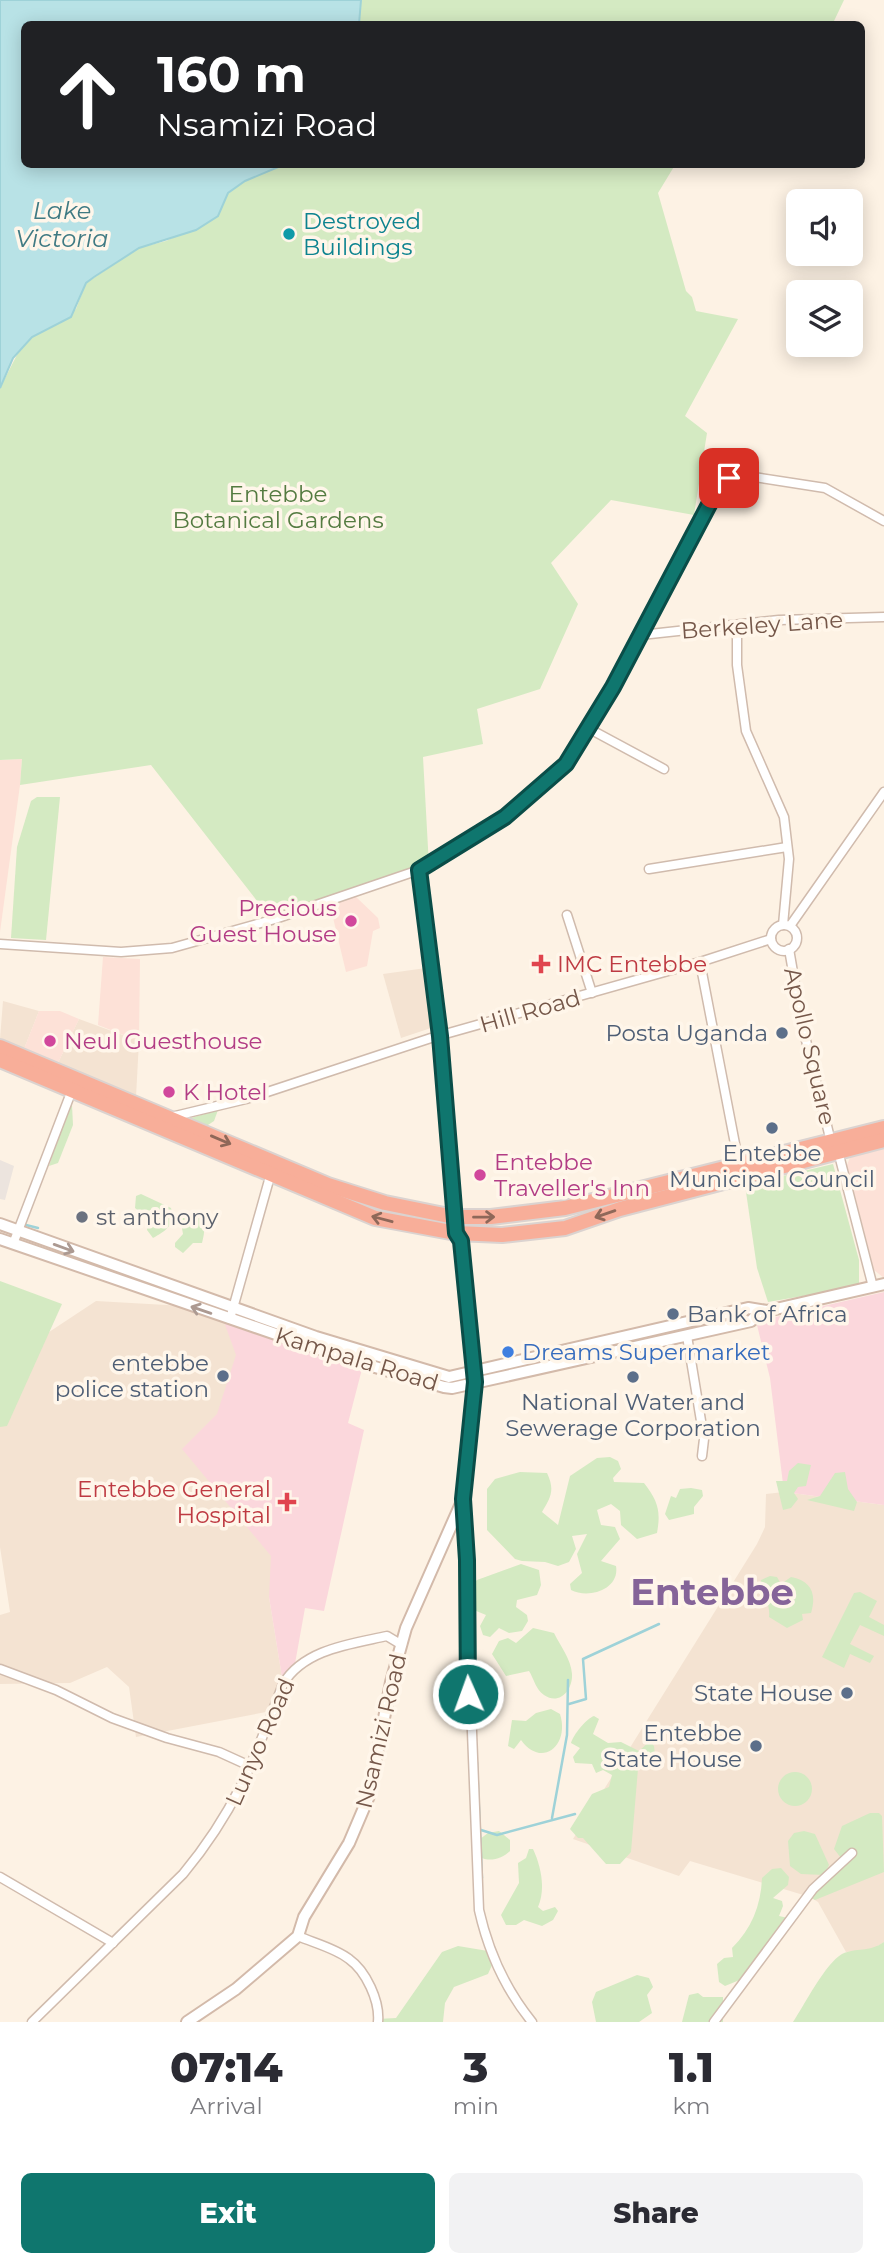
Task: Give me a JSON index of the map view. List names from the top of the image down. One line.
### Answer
{"streets":{"main road":["Kampala Road","Nsamizi Road"],"street":["Berkeley Lane","Hill Road","Apollo Square","Lunyo Road"]},"crossings":[["Hill Road","Apollo Square"],["Hill Road","Nsamizi Road"],["Apollo Square","Kampala Road"],["Kampala Road","Nsamizi Road"],["Nsamizi Road","Lunyo Road"]],"districts":["Entebbe"],"water":["Lake Victoria"],"parks":["Entebbe Botanical Gardens"],"places":{"other":["Destroyed Buildings","Precious Guest House","Posta Uganda","Neul Guesthouse","K Hotel","Entebbe Municipal Council","Entebbe Traveller's Inn","st anthony","Bank of Africa","Dreams Supermarket","entebbe police station","National Water and Sewerage Corporation","State House","Entebbe State House"],"health":["IMC Entebbe","Entebbe General Hospital"]},"page":{"turn":["160 m","Nsamizi Road"],"eta":["07:14","Arrival","3","min","1.1","km"],"buttons":["Exit","Share"]}}
